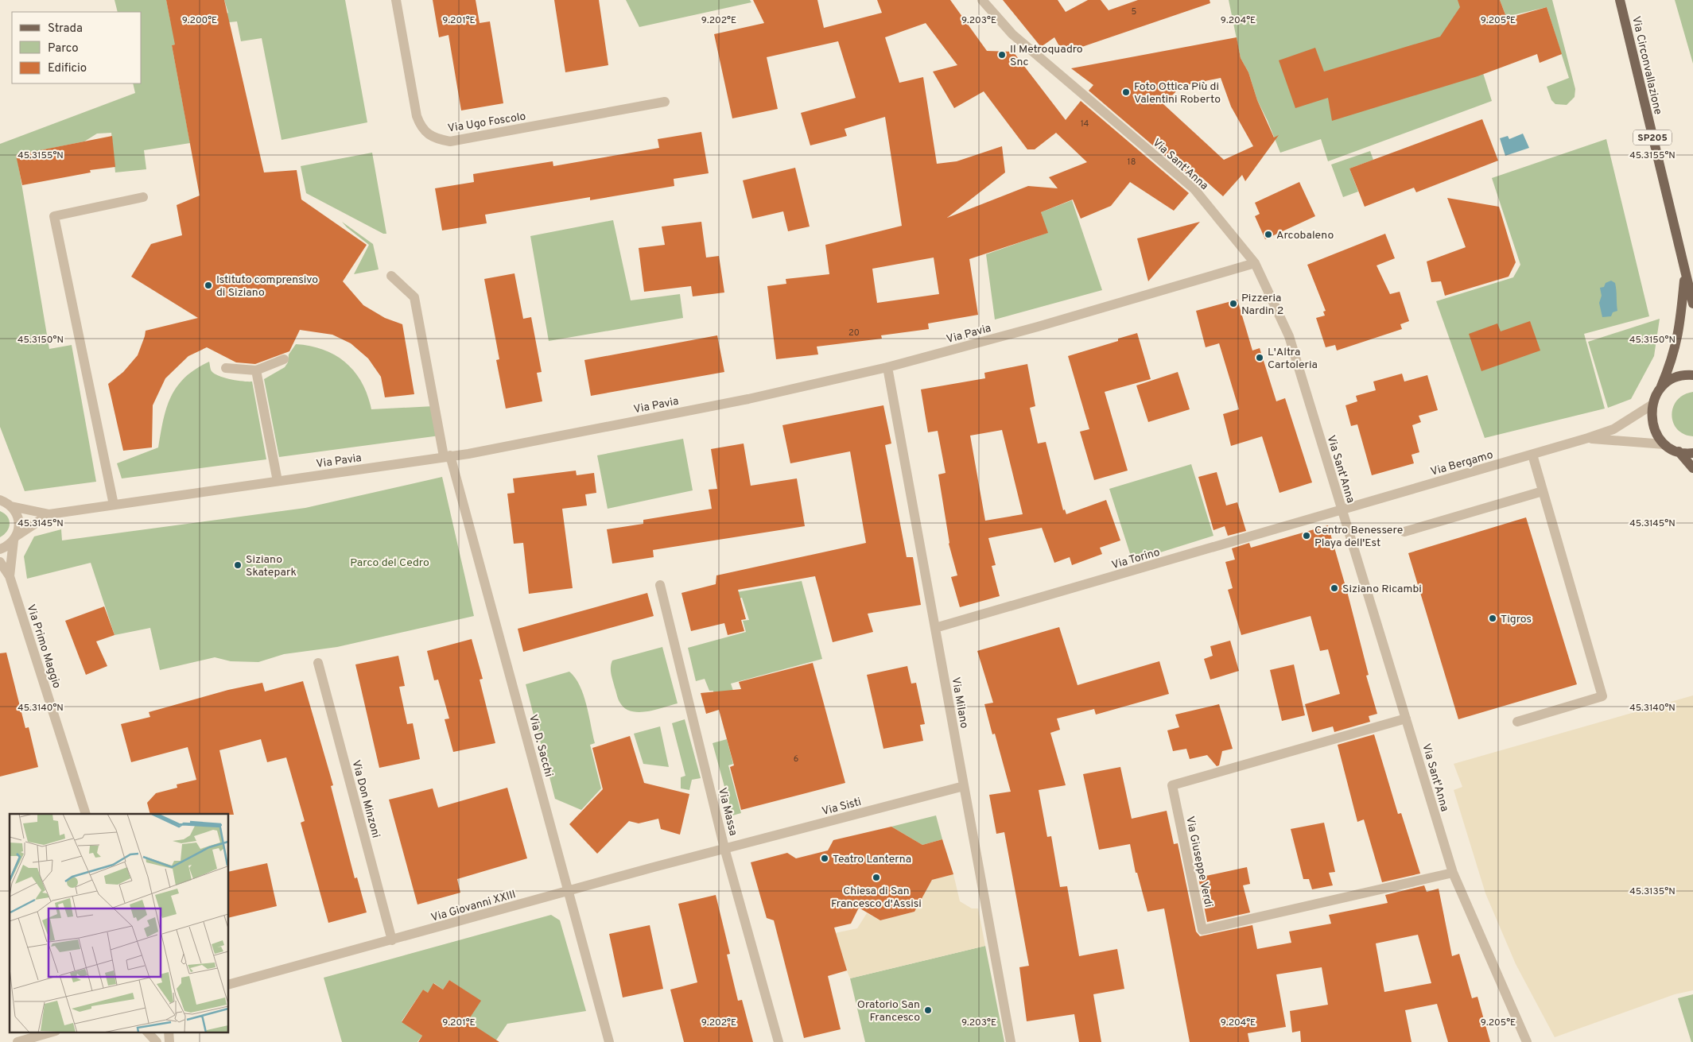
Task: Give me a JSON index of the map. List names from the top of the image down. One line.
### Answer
{"streets":{"main road":["Via Circonvallazione","SP205"],"street":["Via Ugo Foscolo","Via Sant'Anna","Via Pavia","Via Bergamo","Via Torino","Via Primo Maggio","Via Milano","Via D. Sacchi","Via Don Minzoni","Via Sisti","Via Massa","Via Giuseppe Verdi","Via Giovanni XXIII"]},"crossings":[["Via Circonvallazione","SP205"],["SP205","Via Bergamo"],["Via Sant'Anna","Via Pavia"],["Via Sant'Anna","Via Bergamo"],["Via Sant'Anna","Via Torino"],["Via Sant'Anna","Via Giuseppe Verdi"],["Via Pavia","Via Primo Maggio"],["Via Pavia","Via Milano"],["Via Pavia","Via D. Sacchi"],["Via Bergamo","Via Torino"],["Via Torino","Via Milano"],["Via Milano","Via Sisti"],["Via D. Sacchi","Via Giovanni XXIII"],["Via Don Minzoni","Via Giovanni XXIII"],["Via Sisti","Via Massa"],["Via Sisti","Via Giovanni XXIII"],["Via Massa","Via Giovanni XXIII"]],"parks":["Parco del Cedro"],"places":["Il Metroquadro Snc","Foto Ottica Più di Valentini Roberto","Arcobaleno","Istituto comprensivo di Siziano","Pizzeria Nardin 2","L'Altra Cartoleria","Centro Benessere Playa dell'Est","Siziano Skatepark","Siziano Ricambi","Tigros","Teatro Lanterna","Chiesa di San Francesco d'Assisi","Oratorio San Francesco"],"house_numbers":["5","14","18","20","6"],"legend":["Strada","Parco","Edificio"],"coordinates":["9.200°E","9.201°E","9.202°E","9.203°E","9.204°E","9.205°E","45.3155°N","45.3150°N","45.3145°N","45.3140°N","45.3135°N"]}
